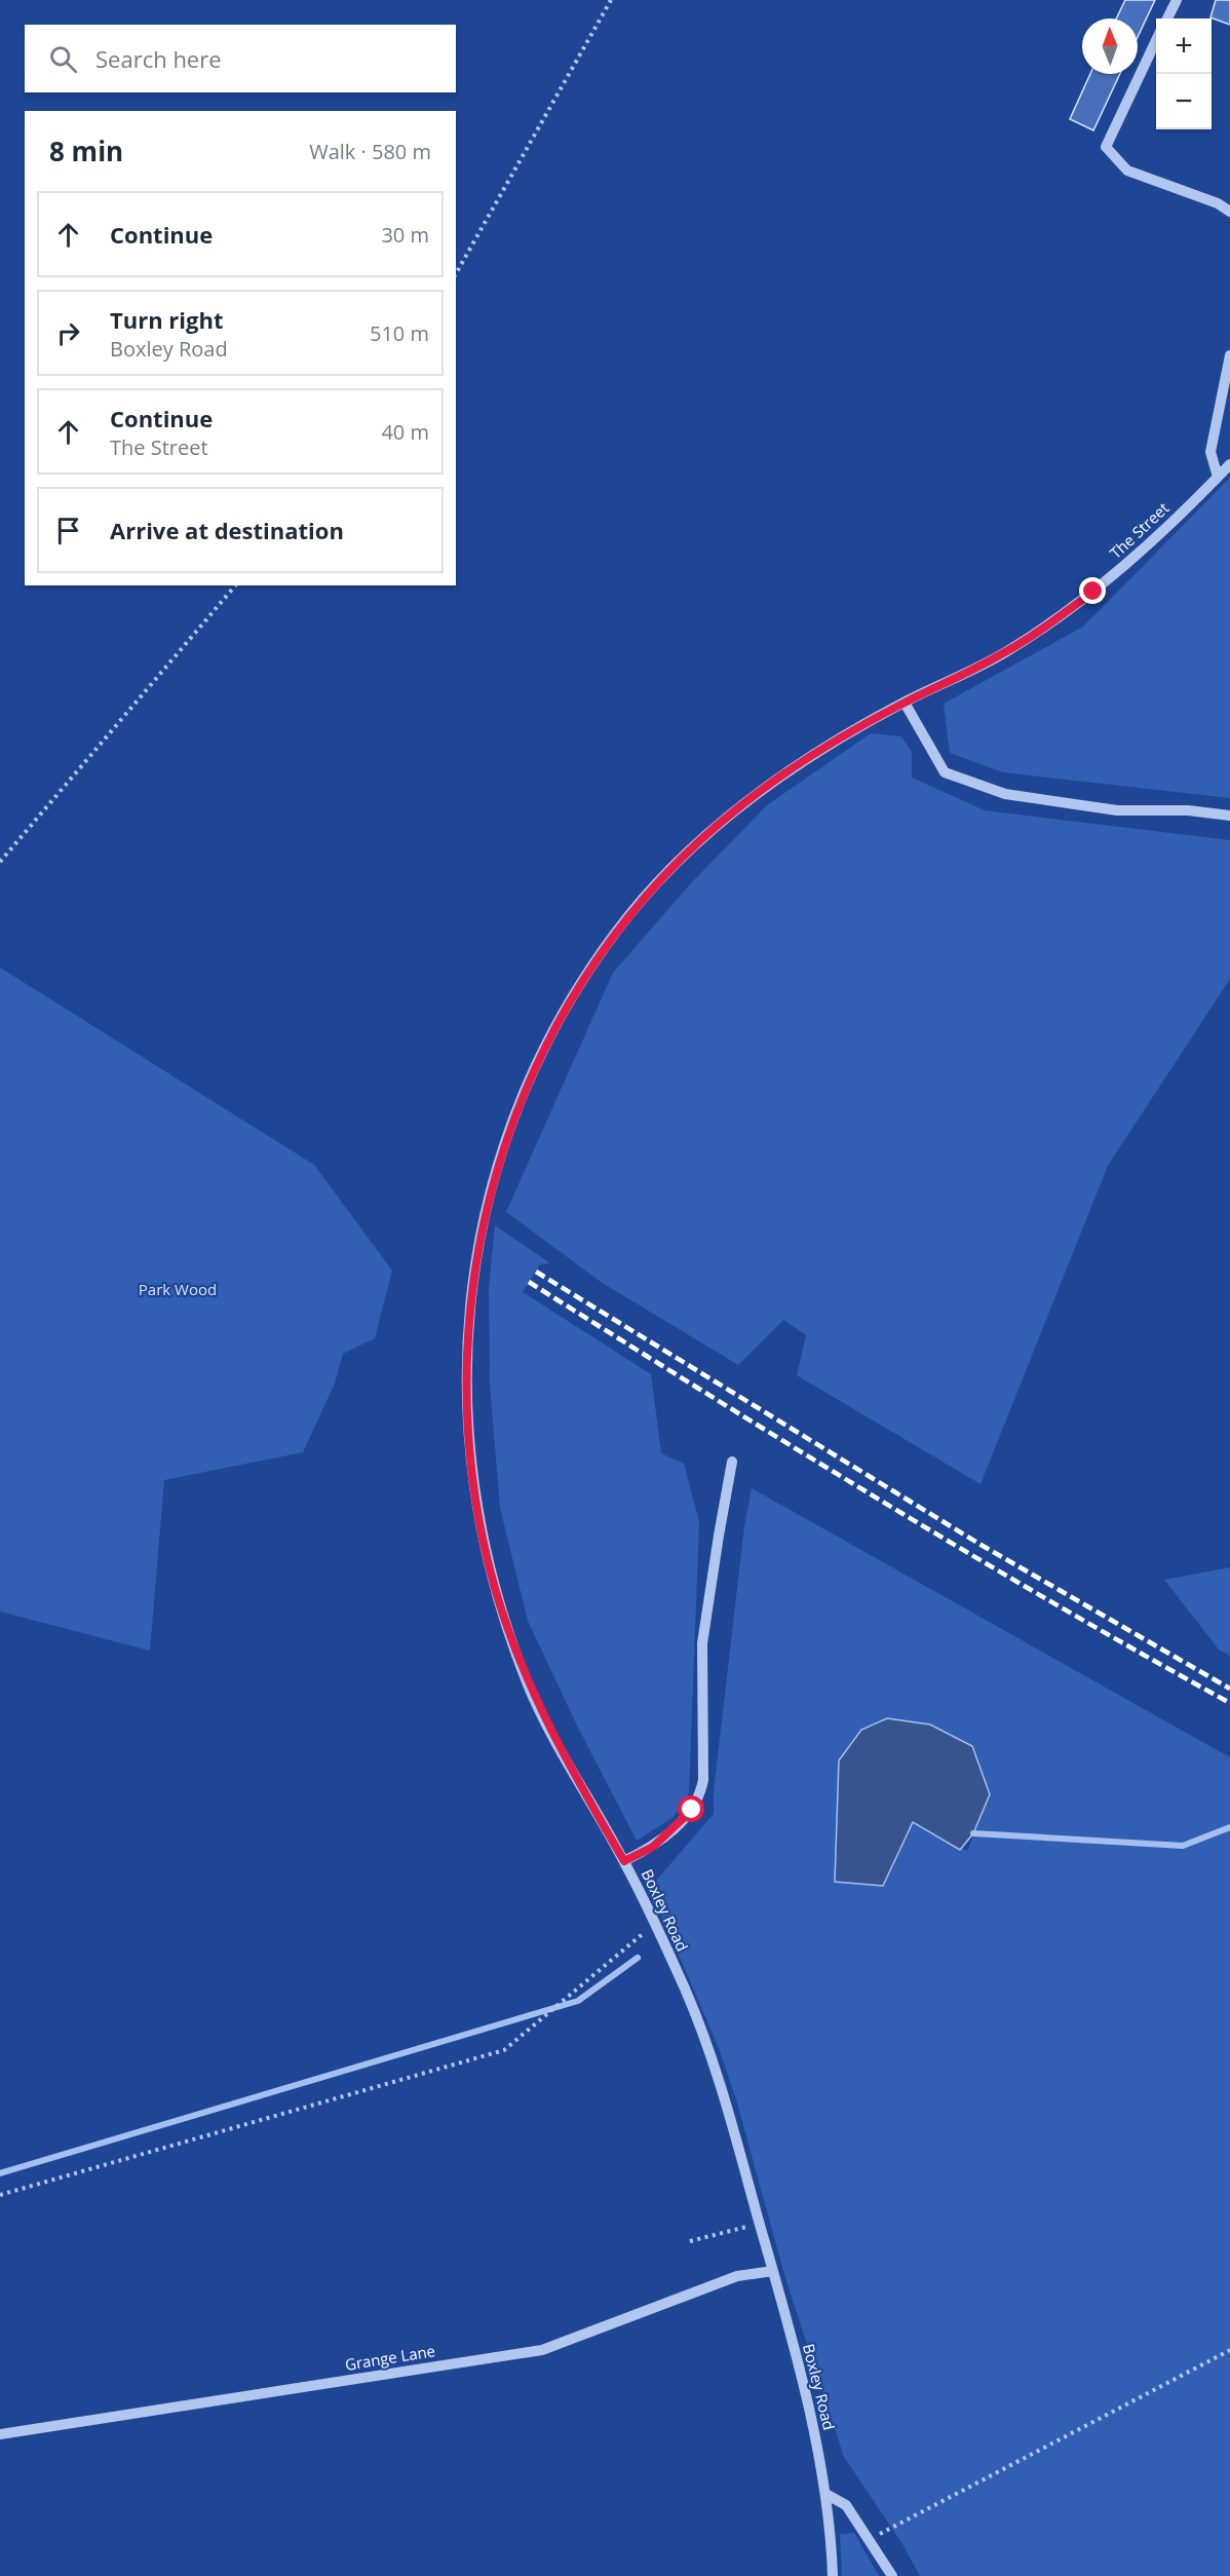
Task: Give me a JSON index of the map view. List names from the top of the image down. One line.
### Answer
{"streets":{"street":["The Street","Boxley Road","Grange Lane"]},"crossings":[["The Street","Boxley Road"],["Boxley Road","Grange Lane"]],"parks":["Park Wood"],"north":"top","page":{"map_buttons":["+","−"],"search":"Search here","heading":["8 min","Walk · 580 m"],"list":[["Continue","30 m"],["Turn right","Boxley Road","510 m"],["Continue","The Street","40 m"],"Arrive at destination"]}}
